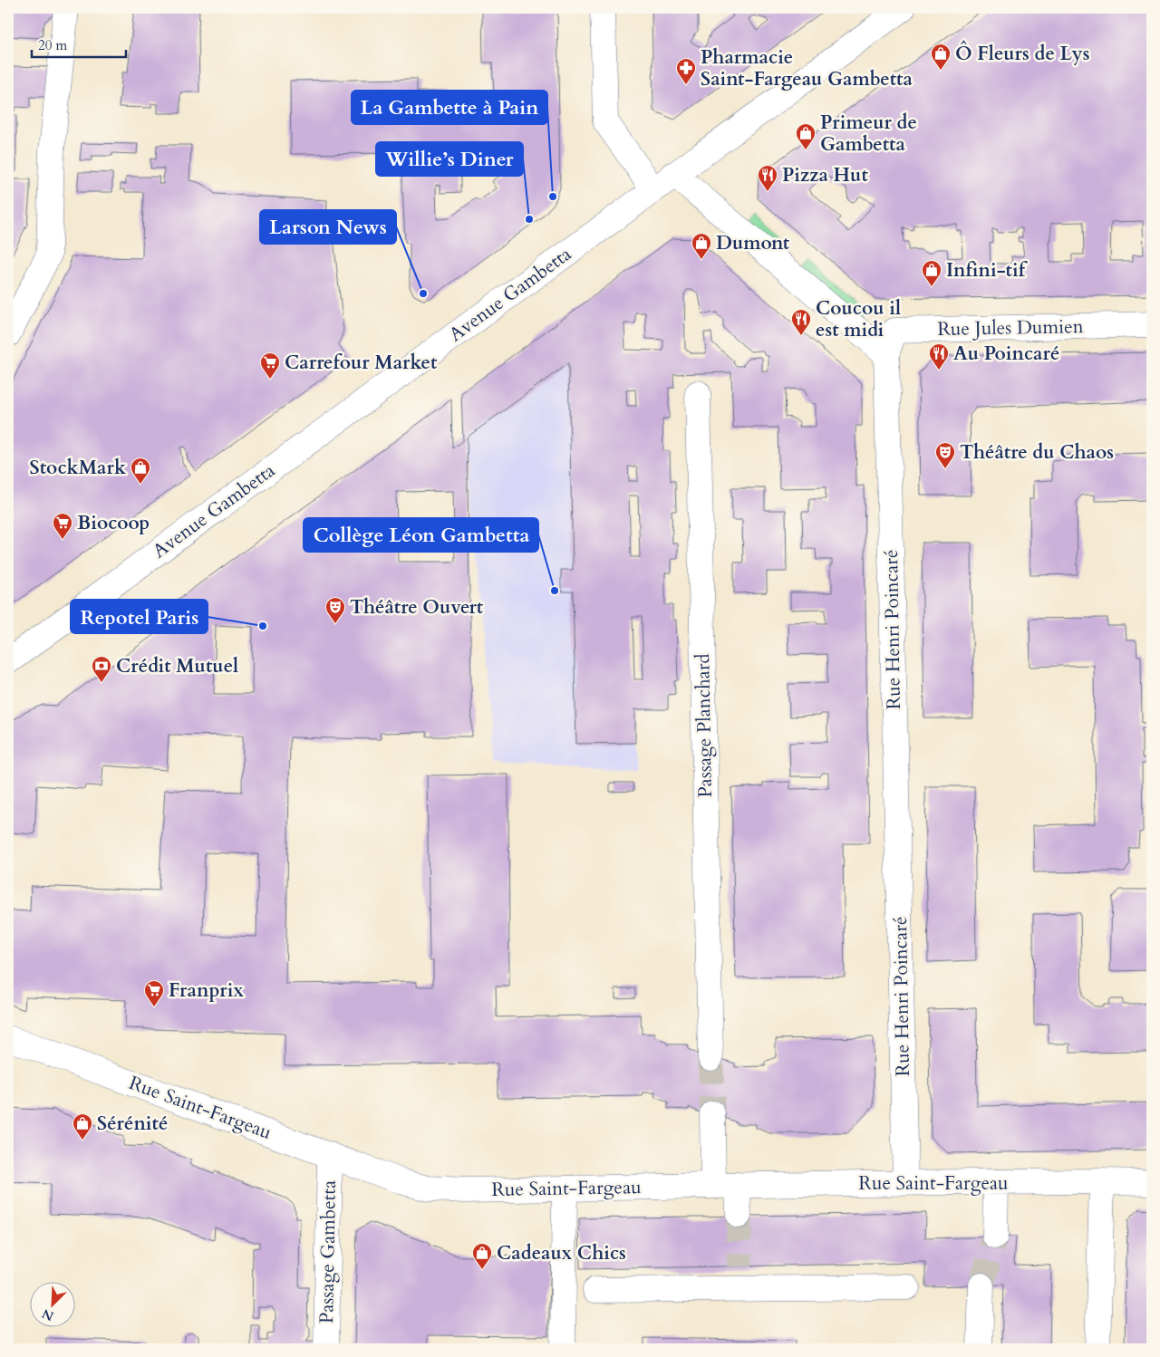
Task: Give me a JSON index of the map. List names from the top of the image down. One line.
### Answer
{"streets":{"street":["Avenue Gambetta","Rue Jules Dumien","Rue Henri Poincaré","Passage Planchard","Rue Saint-Fargeau","Passage Gambetta"]},"crossings":[["Rue Jules Dumien","Rue Henri Poincaré"],["Rue Henri Poincaré","Rue Saint-Fargeau"],["Rue Saint-Fargeau","Passage Gambetta"]],"places":{"shop":["Ô Fleurs de Lys","Primeur de Gambetta","Dumont","Infini-tif","StockMark","Sérénité","Cadeaux Chics"],"pharmacy":["Pharmacie Saint-Fargeau Gambetta"],"restaurant":["Pizza Hut","Coucou il est midi","Au Poincaré"],"other":["La Gambette à Pain","Willie’s Diner","Larson News","Collège Léon Gambetta","Repotel Paris"],"supermarket":["Carrefour Market","Biocoop","Franprix"],"theatre":["Théâtre du Chaos","Théâtre Ouvert"],"bank":["Crédit Mutuel"]},"scale_bar":"20 m","north":"bottom left"}
